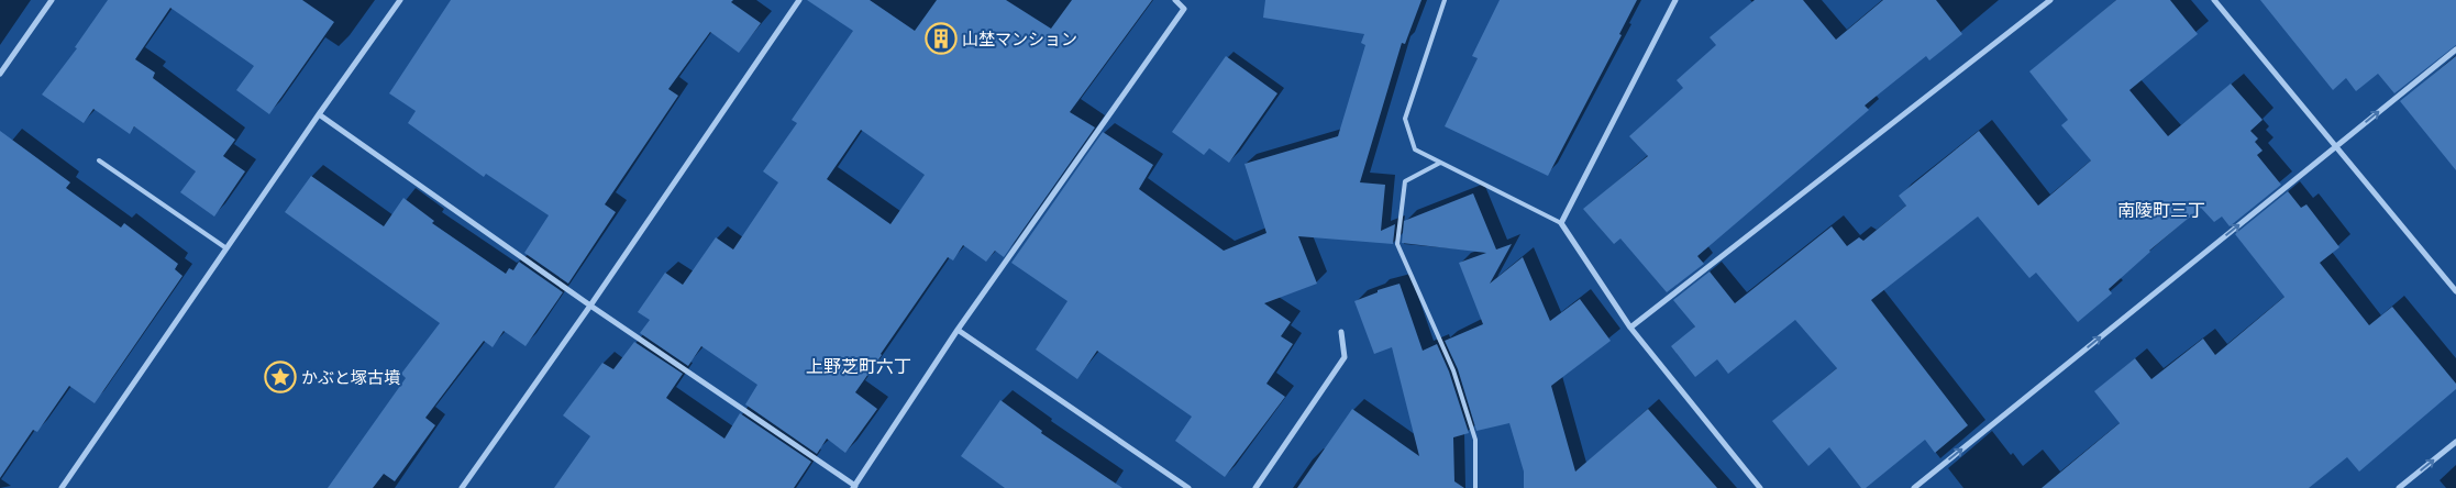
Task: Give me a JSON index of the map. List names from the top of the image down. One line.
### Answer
{"districts":["南陵町三丁","上野芝町六丁"],"places":{"building":["山埜マンション"],"place":["かぶと塚古墳"]}}
